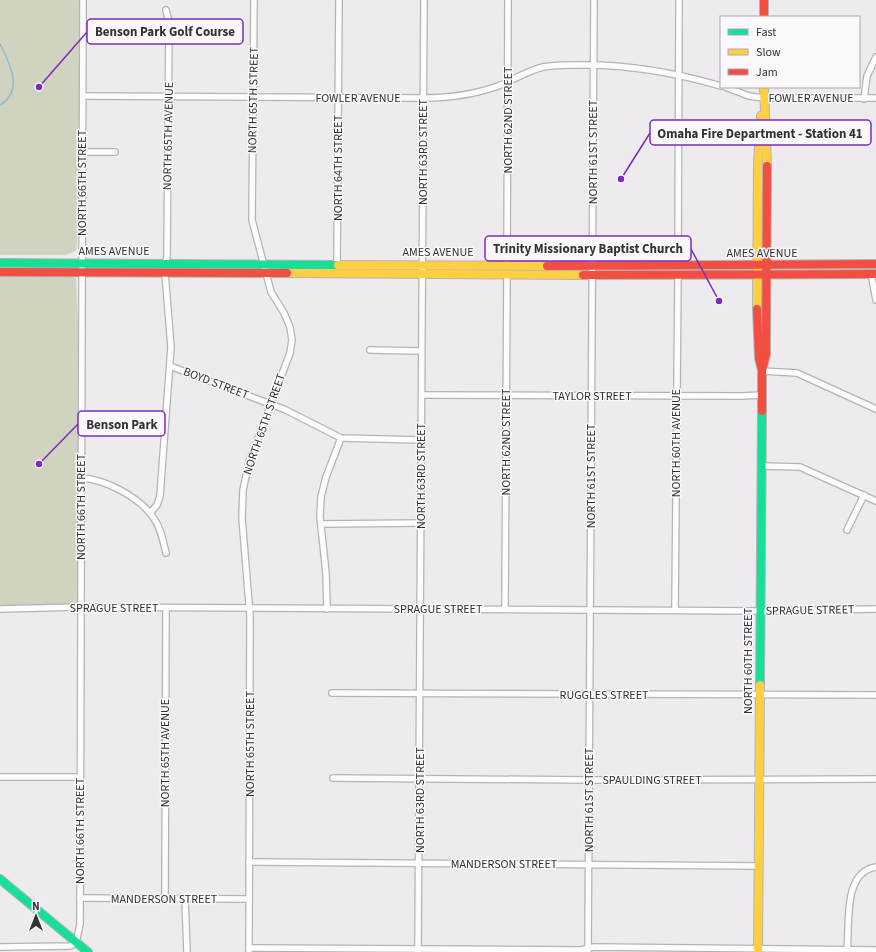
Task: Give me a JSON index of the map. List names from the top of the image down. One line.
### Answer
{"streets":{"main road":["AMES AVENUE","NORTH 60TH STREET"],"street":["FOWLER AVENUE","NORTH 65TH STREET","NORTH 62ND STREET","NORTH 65TH AVENUE","NORTH 63RD STREET","NORTH 61ST STREET","NORTH 64TH STREET","NORTH 66TH STREET","BOYD STREET","TAYLOR STREET","NORTH 60TH AVENUE","SPRAGUE STREET","RUGGLES STREET","SPAULDING STREET","MANDERSON STREET"]},"crossings":[["FOWLER AVENUE","NORTH 65TH STREET"],["FOWLER AVENUE","NORTH 62ND STREET"],["FOWLER AVENUE","NORTH 65TH AVENUE"],["FOWLER AVENUE","NORTH 63RD STREET"],["FOWLER AVENUE","NORTH 61ST STREET"],["FOWLER AVENUE","NORTH 64TH STREET"],["FOWLER AVENUE","NORTH 66TH STREET"],["FOWLER AVENUE","NORTH 60TH STREET"],["NORTH 65TH STREET","AMES AVENUE"],["NORTH 65TH STREET","BOYD STREET"],["NORTH 65TH STREET","SPRAGUE STREET"],["NORTH 65TH STREET","MANDERSON STREET"],["NORTH 62ND STREET","AMES AVENUE"],["NORTH 62ND STREET","TAYLOR STREET"],["NORTH 62ND STREET","SPRAGUE STREET"],["NORTH 65TH AVENUE","AMES AVENUE"],["NORTH 65TH AVENUE","SPRAGUE STREET"],["NORTH 65TH AVENUE","MANDERSON STREET"],["NORTH 63RD STREET","AMES AVENUE"],["NORTH 63RD STREET","BOYD STREET"],["NORTH 63RD STREET","TAYLOR STREET"],["NORTH 63RD STREET","SPRAGUE STREET"],["NORTH 63RD STREET","RUGGLES STREET"],["NORTH 63RD STREET","SPAULDING STREET"],["NORTH 63RD STREET","MANDERSON STREET"],["NORTH 61ST STREET","AMES AVENUE"],["NORTH 61ST STREET","TAYLOR STREET"],["NORTH 61ST STREET","SPRAGUE STREET"],["NORTH 61ST STREET","RUGGLES STREET"],["NORTH 61ST STREET","SPAULDING STREET"],["NORTH 61ST STREET","MANDERSON STREET"],["NORTH 64TH STREET","AMES AVENUE"],["NORTH 66TH STREET","AMES AVENUE"],["NORTH 66TH STREET","SPRAGUE STREET"],["NORTH 66TH STREET","MANDERSON STREET"],["AMES AVENUE","NORTH 60TH AVENUE"],["AMES AVENUE","NORTH 60TH STREET"],["TAYLOR STREET","NORTH 60TH AVENUE"],["TAYLOR STREET","NORTH 60TH STREET"],["NORTH 60TH AVENUE","SPRAGUE STREET"],["SPRAGUE STREET","NORTH 60TH STREET"],["NORTH 60TH STREET","RUGGLES STREET"],["NORTH 60TH STREET","SPAULDING STREET"],["NORTH 60TH STREET","MANDERSON STREET"]],"places":["Benson Park Golf Course","Omaha Fire Department - Station 41","Trinity Missionary Baptist Church","Benson Park"],"legend":["Fast","Slow","Jam"],"north":"top"}
